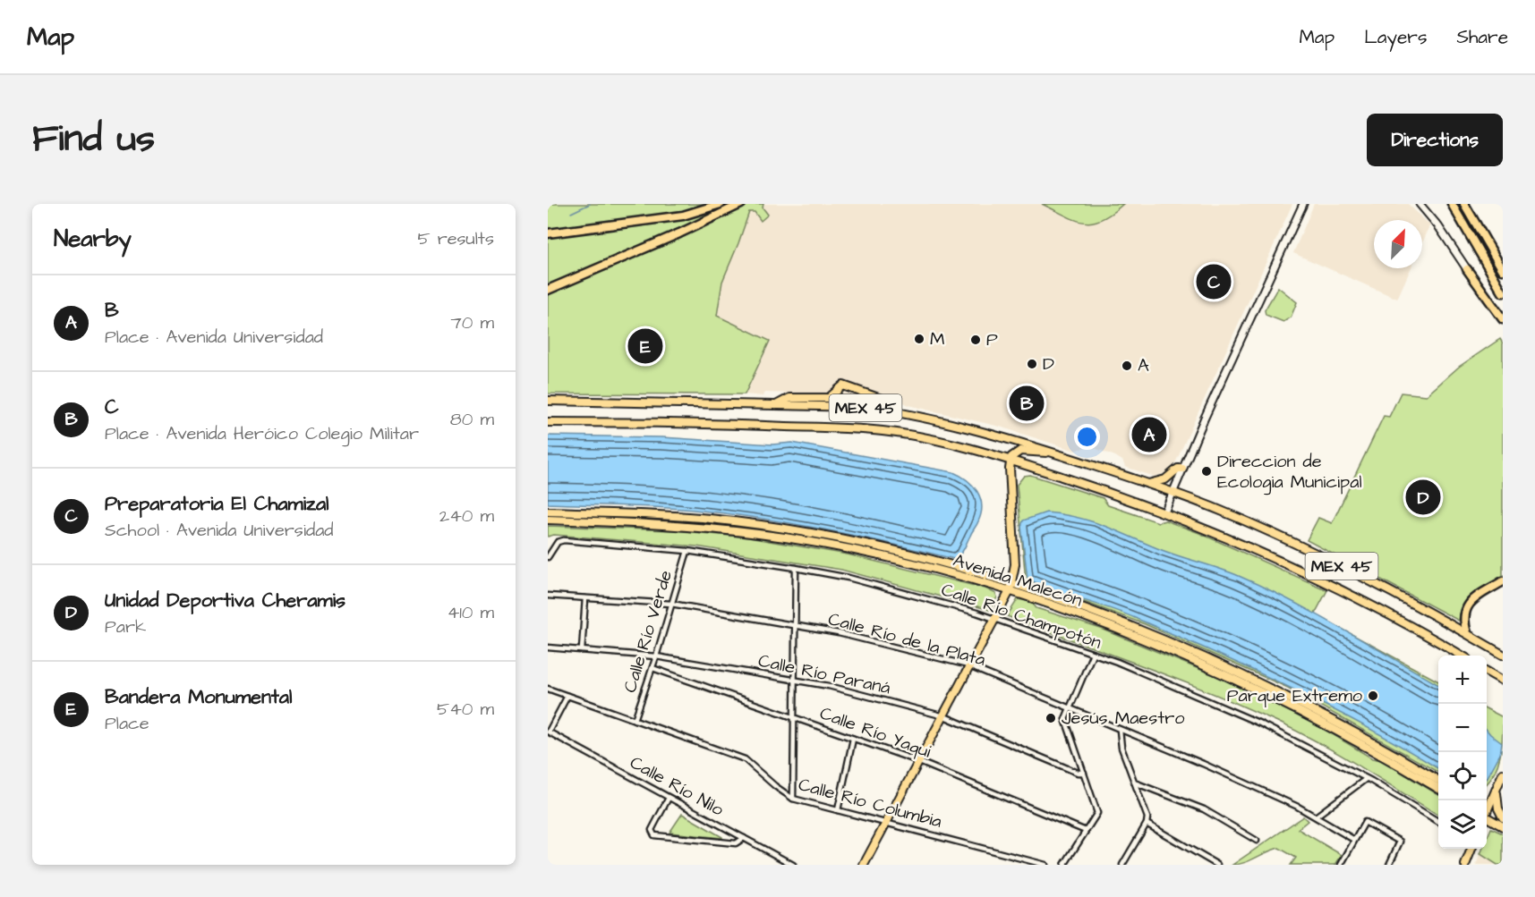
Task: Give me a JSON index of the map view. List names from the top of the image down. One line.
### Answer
{"streets":{"main road":["MEX 45","Avenida Malecón"],"street":["Calle Río Champotón","Calle Río Verde","Calle Río de la Plata","Calle Río Paraná","Calle Río Yaqui","Calle Río Nilo","Calle Río Columbia"]},"crossings":[["Calle Río Champotón","Calle Río Verde"],["Calle Río Verde","Calle Río de la Plata"],["Calle Río Verde","Calle Río Paraná"],["Calle Río Verde","Calle Río Yaqui"],["Calle Río Verde","Calle Río Columbia"]],"places":["M","P","D","A","Direccion de Ecologia Municipal","Parque Extremo","Jesús Maestro"],"north":"top right","page":{"header":"Map","nav":["Map","Layers","Share"],"title":"Find us","buttons":"Directions","heading":["Nearby","5 results"],"pins":["C","E","B","A","D"],"list":[{"mark":"A","name":"B","note":"Place · Avenida Universidad","value":"70 m"},{"mark":"B","name":"C","note":"Place · Avenida Heróico Colegio Militar","value":"80 m"},{"mark":"C","name":"Preparatoria El Chamizal","note":"School · Avenida Universidad","value":"240 m"},{"mark":"D","name":"Unidad Deportiva Cheramis","note":"Park","value":"410 m"},{"mark":"E","name":"Bandera Monumental","note":"Place","value":"540 m"}],"map_buttons":["+","−"]}}
